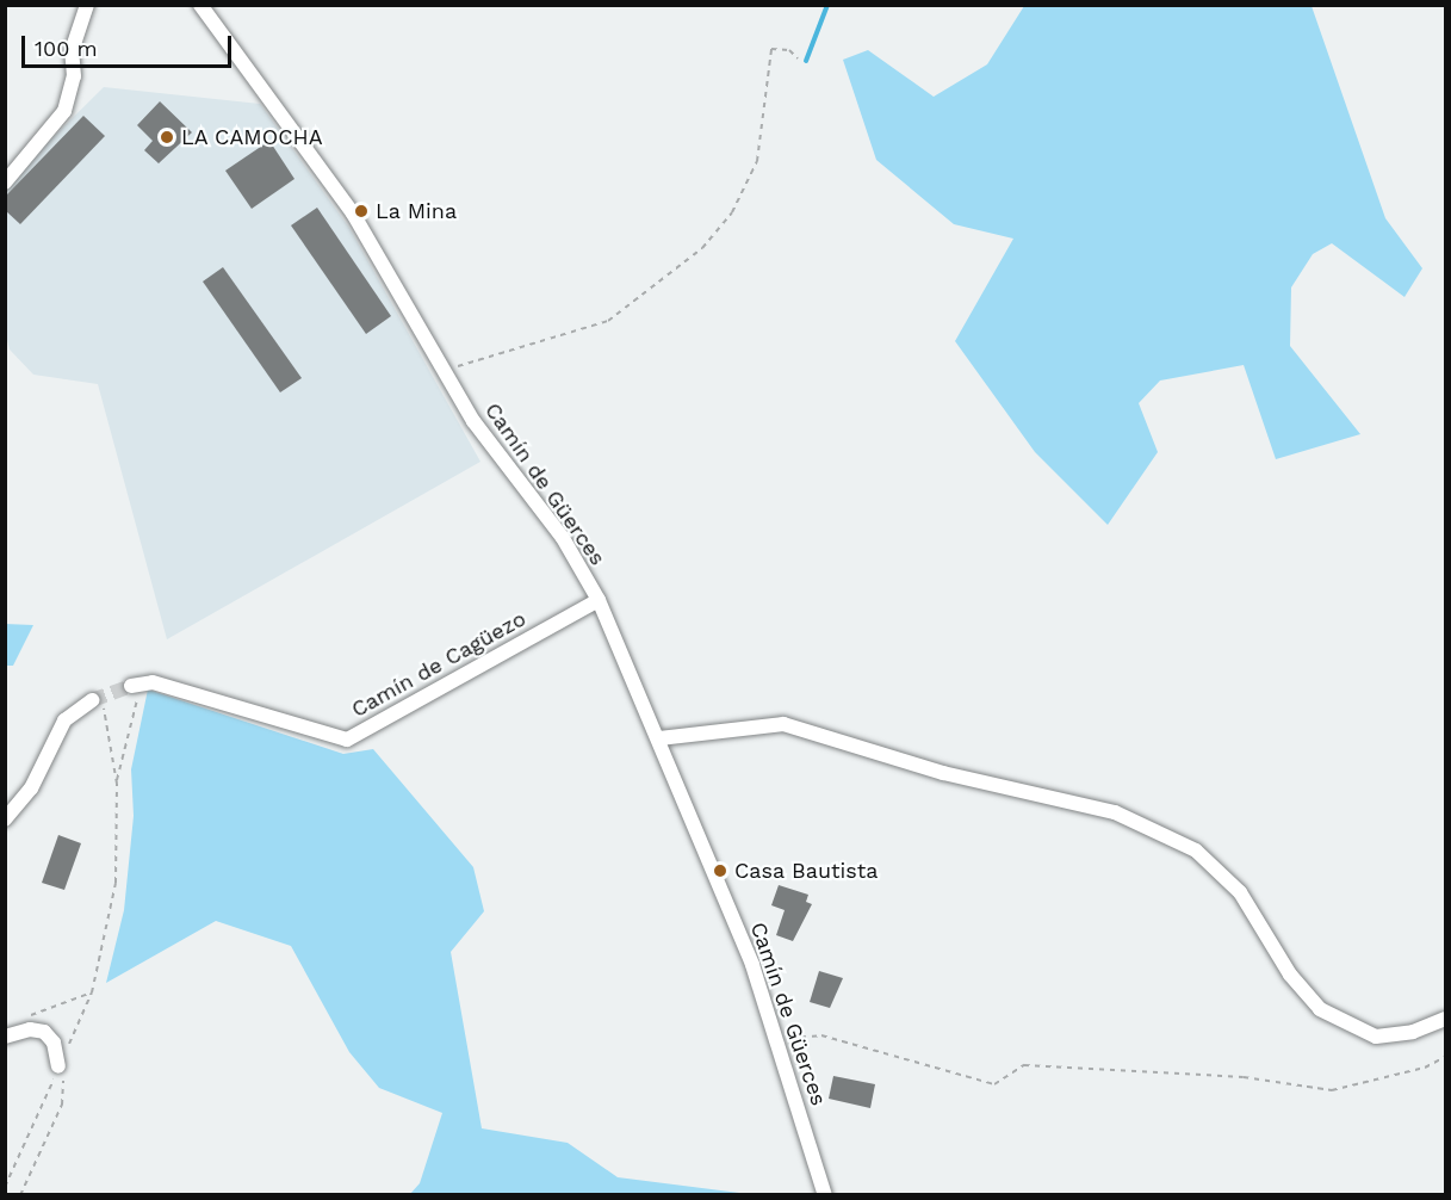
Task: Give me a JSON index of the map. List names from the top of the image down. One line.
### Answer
{"streets":{"street":["Camín de Güerces","Camín de Cagüezo"]},"crossings":[["Camín de Güerces","Camín de Cagüezo"]],"places":["LA CAMOCHA","La Mina","Casa Bautista"],"scale_bar":"100 m"}
